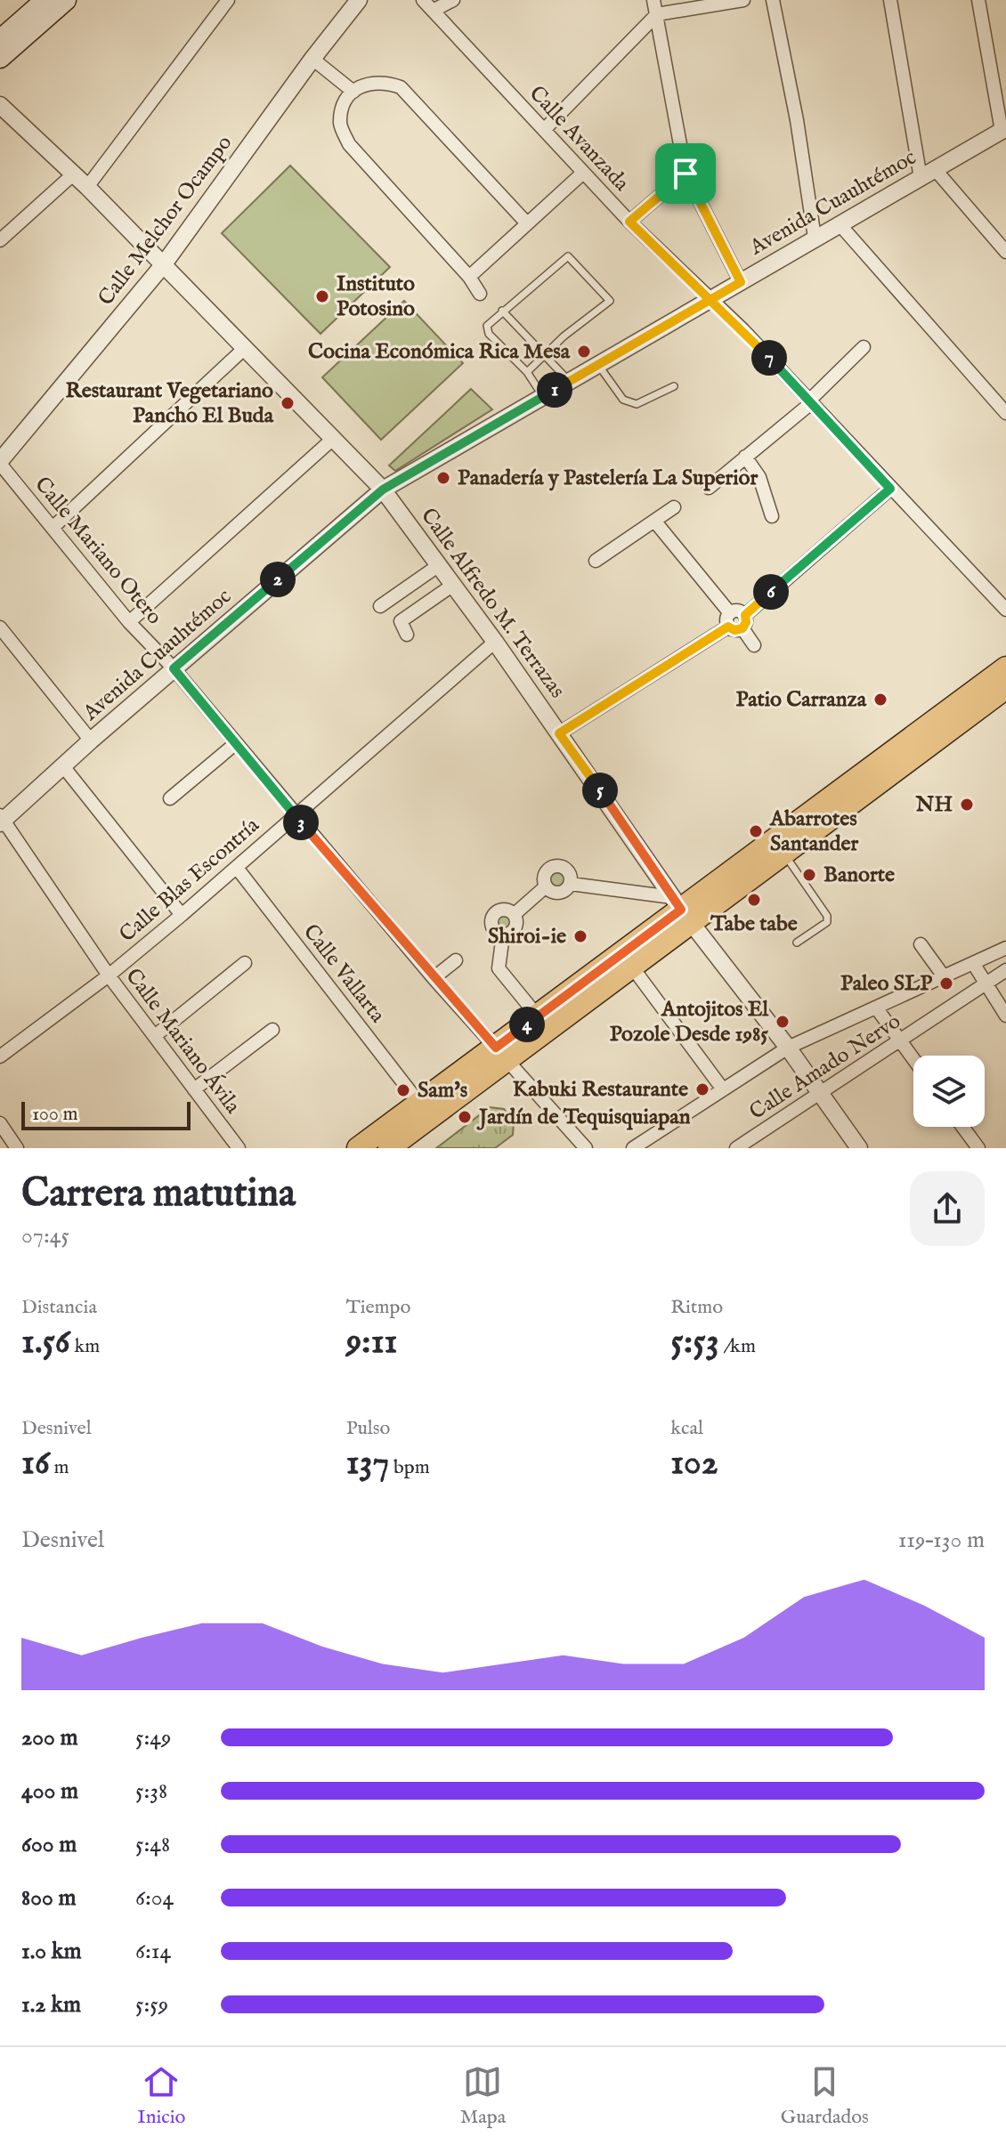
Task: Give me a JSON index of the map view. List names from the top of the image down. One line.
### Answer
{"streets":{"street":["Calle Avanzada","Avenida Cuauhtémoc","Calle Melchor Ocampo","Calle Mariano Otero","Calle Alfredo M. Terrazas","Calle Blas Escontría","Calle Vallarta","Calle Mariano Ávila","Calle Amado Nervo"]},"crossings":[["Calle Avanzada","Avenida Cuauhtémoc"],["Avenida Cuauhtémoc","Calle Mariano Otero"],["Avenida Cuauhtémoc","Calle Alfredo M. Terrazas"],["Avenida Cuauhtémoc","Calle Mariano Ávila"],["Calle Melchor Ocampo","Calle Mariano Otero"],["Calle Melchor Ocampo","Calle Alfredo M. Terrazas"],["Calle Mariano Otero","Calle Blas Escontría"],["Calle Alfredo M. Terrazas","Calle Blas Escontría"],["Calle Alfredo M. Terrazas","Calle Amado Nervo"],["Calle Blas Escontría","Calle Vallarta"],["Calle Blas Escontría","Calle Mariano Ávila"]],"places":["Instituto Potosino","Cocina Económica Rica Mesa","Restaurant Vegetariano Pancho El Buda","Panadería y Pastelería La Superior","Patio Carranza","NH","Abarrotes Santander","Banorte","Tabe tabe","Shiroi-ie","Paleo SLP","Antojitos El Pozole Desde 1985","Kabuki Restaurante","Sam's","Jardín de Tequisquiapan"],"scale_bar":"100 m","page":{"pins":["7","1","2","6","5","3","4"],"scale":"100 m","heading":["Carrera matutina","07:45"],"stats":[["Distancia","1.56 km"],["Tiempo","9:11"],["Ritmo","5:53 /km"],["Desnivel","16 m"],["Pulso","137 bpm"],["kcal","102"]],"chart":["Desnivel","119–130 m"],"list":[{"name":"200 m","note":"5:49"},{"name":"400 m","note":"5:38"},{"name":"600 m","note":"5:48"},{"name":"800 m","note":"6:04"},{"name":"1.0 km","note":"6:14"},{"name":"1.2 km","note":"5:59"}],"tabs":["Inicio","Mapa","Guardados"]}}
